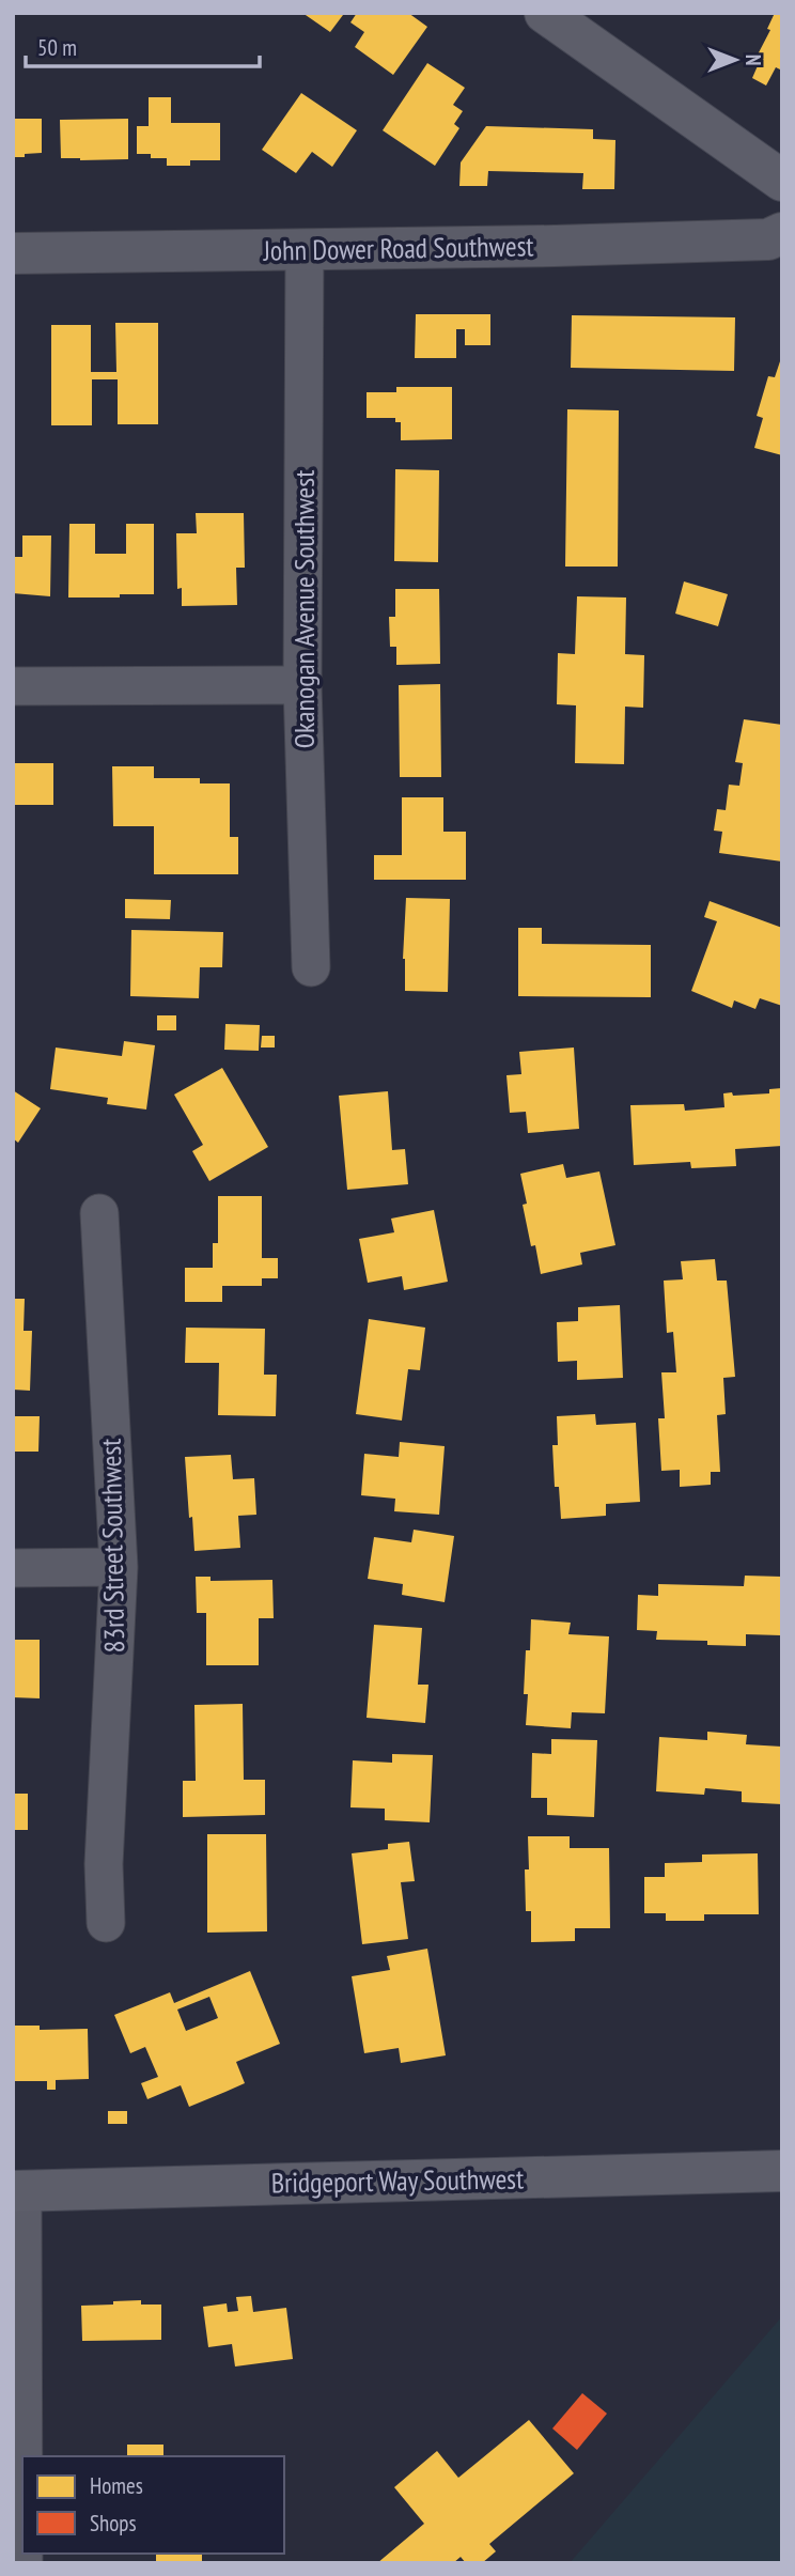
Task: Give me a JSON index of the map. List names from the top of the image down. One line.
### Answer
{"streets":{"main road":["Bridgeport Way Southwest"],"street":["John Dower Road Southwest","Okanogan Avenue Southwest","83rd Street Southwest"]},"crossings":[["John Dower Road Southwest","Okanogan Avenue Southwest"]],"legend":["Homes","Shops"],"scale_bar":"50 m","north":"right"}
